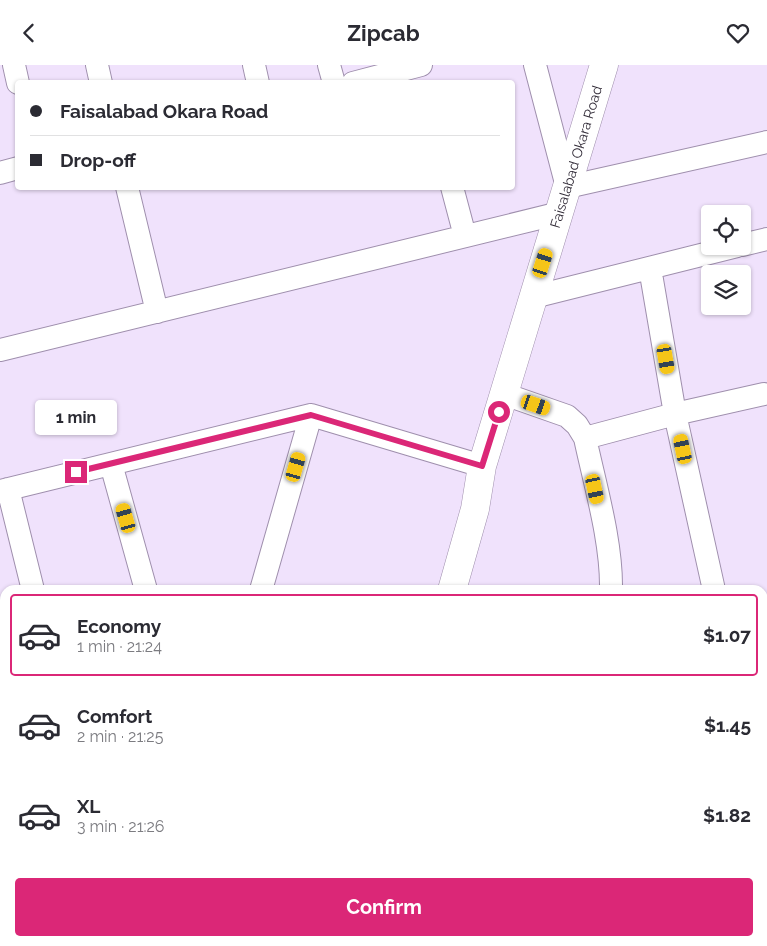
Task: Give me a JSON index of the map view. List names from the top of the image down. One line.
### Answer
{"streets":{"main road":["Faisalabad Okara Road"]},"page":{"header":"Zipcab","banner":["Faisalabad Okara Road","Drop-off"],"bubble":"1 min","list":[{"name":"Economy","note":"1 min · 21:24","value":"$1.07"},{"name":"Comfort","note":"2 min · 21:25","value":"$1.45"},{"name":"XL","note":"3 min · 21:26","value":"$1.82"}],"buttons":"Confirm"}}
